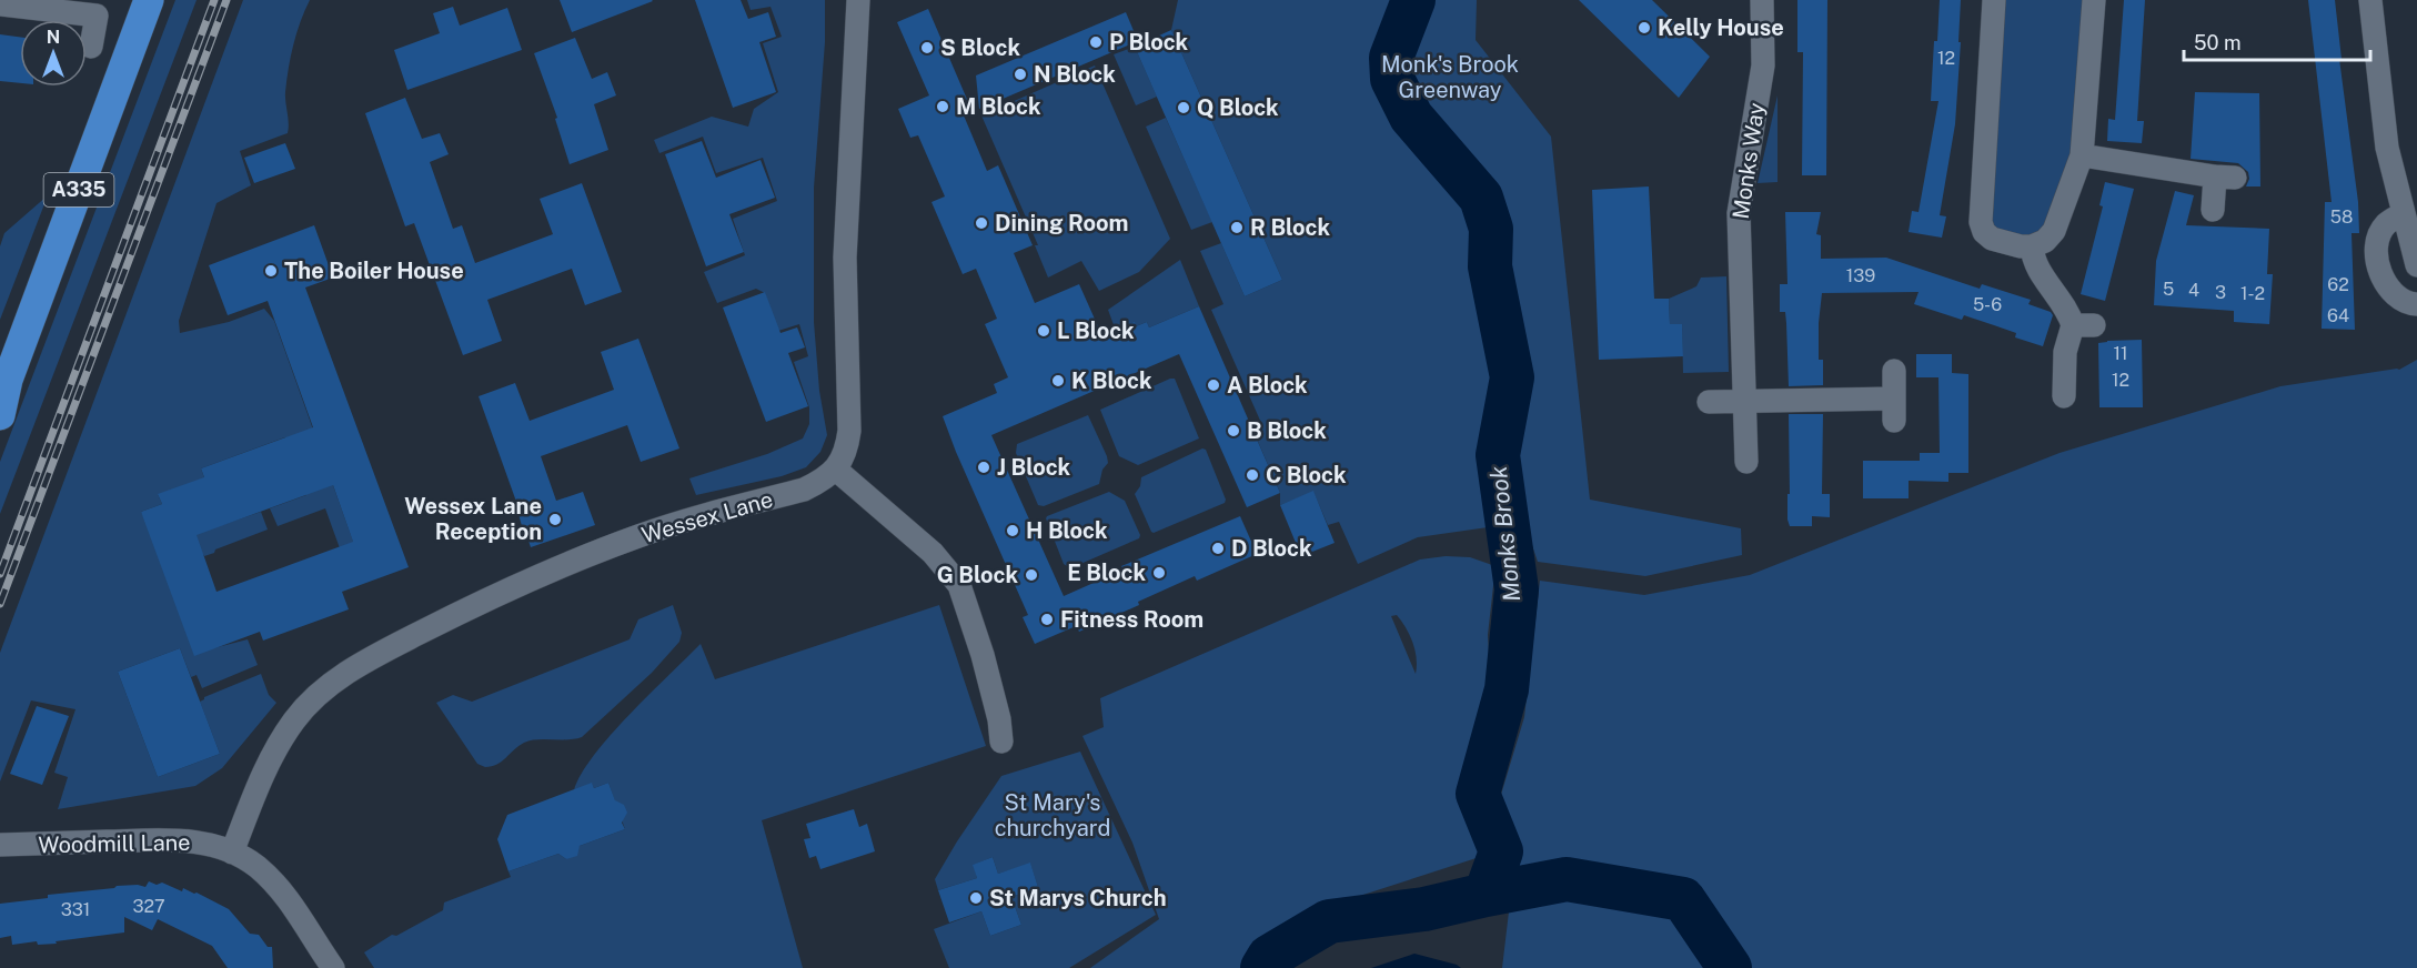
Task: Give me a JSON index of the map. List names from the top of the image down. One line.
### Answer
{"streets":{"main road":["A335"],"street":["Monks Way","Wessex Lane","Woodmill Lane"]},"crossings":[["Wessex Lane","Woodmill Lane"]],"water":["Monks Brook"],"parks":["Monk's Brook Greenway","St Mary's churchyard"],"places":["Kelly House","P Block","S Block","N Block","M Block","Q Block","Dining Room","R Block","The Boiler House","L Block","K Block","A Block","B Block","J Block","C Block","Wessex Lane Reception","H Block","D Block","E Block","G Block","Fitness Room","St Marys Church"],"house_numbers":["12","58","139","62","5","4","3","1-2","5-6","64","11","12","327","331"],"scale_bar":"50 m","north":"top"}
